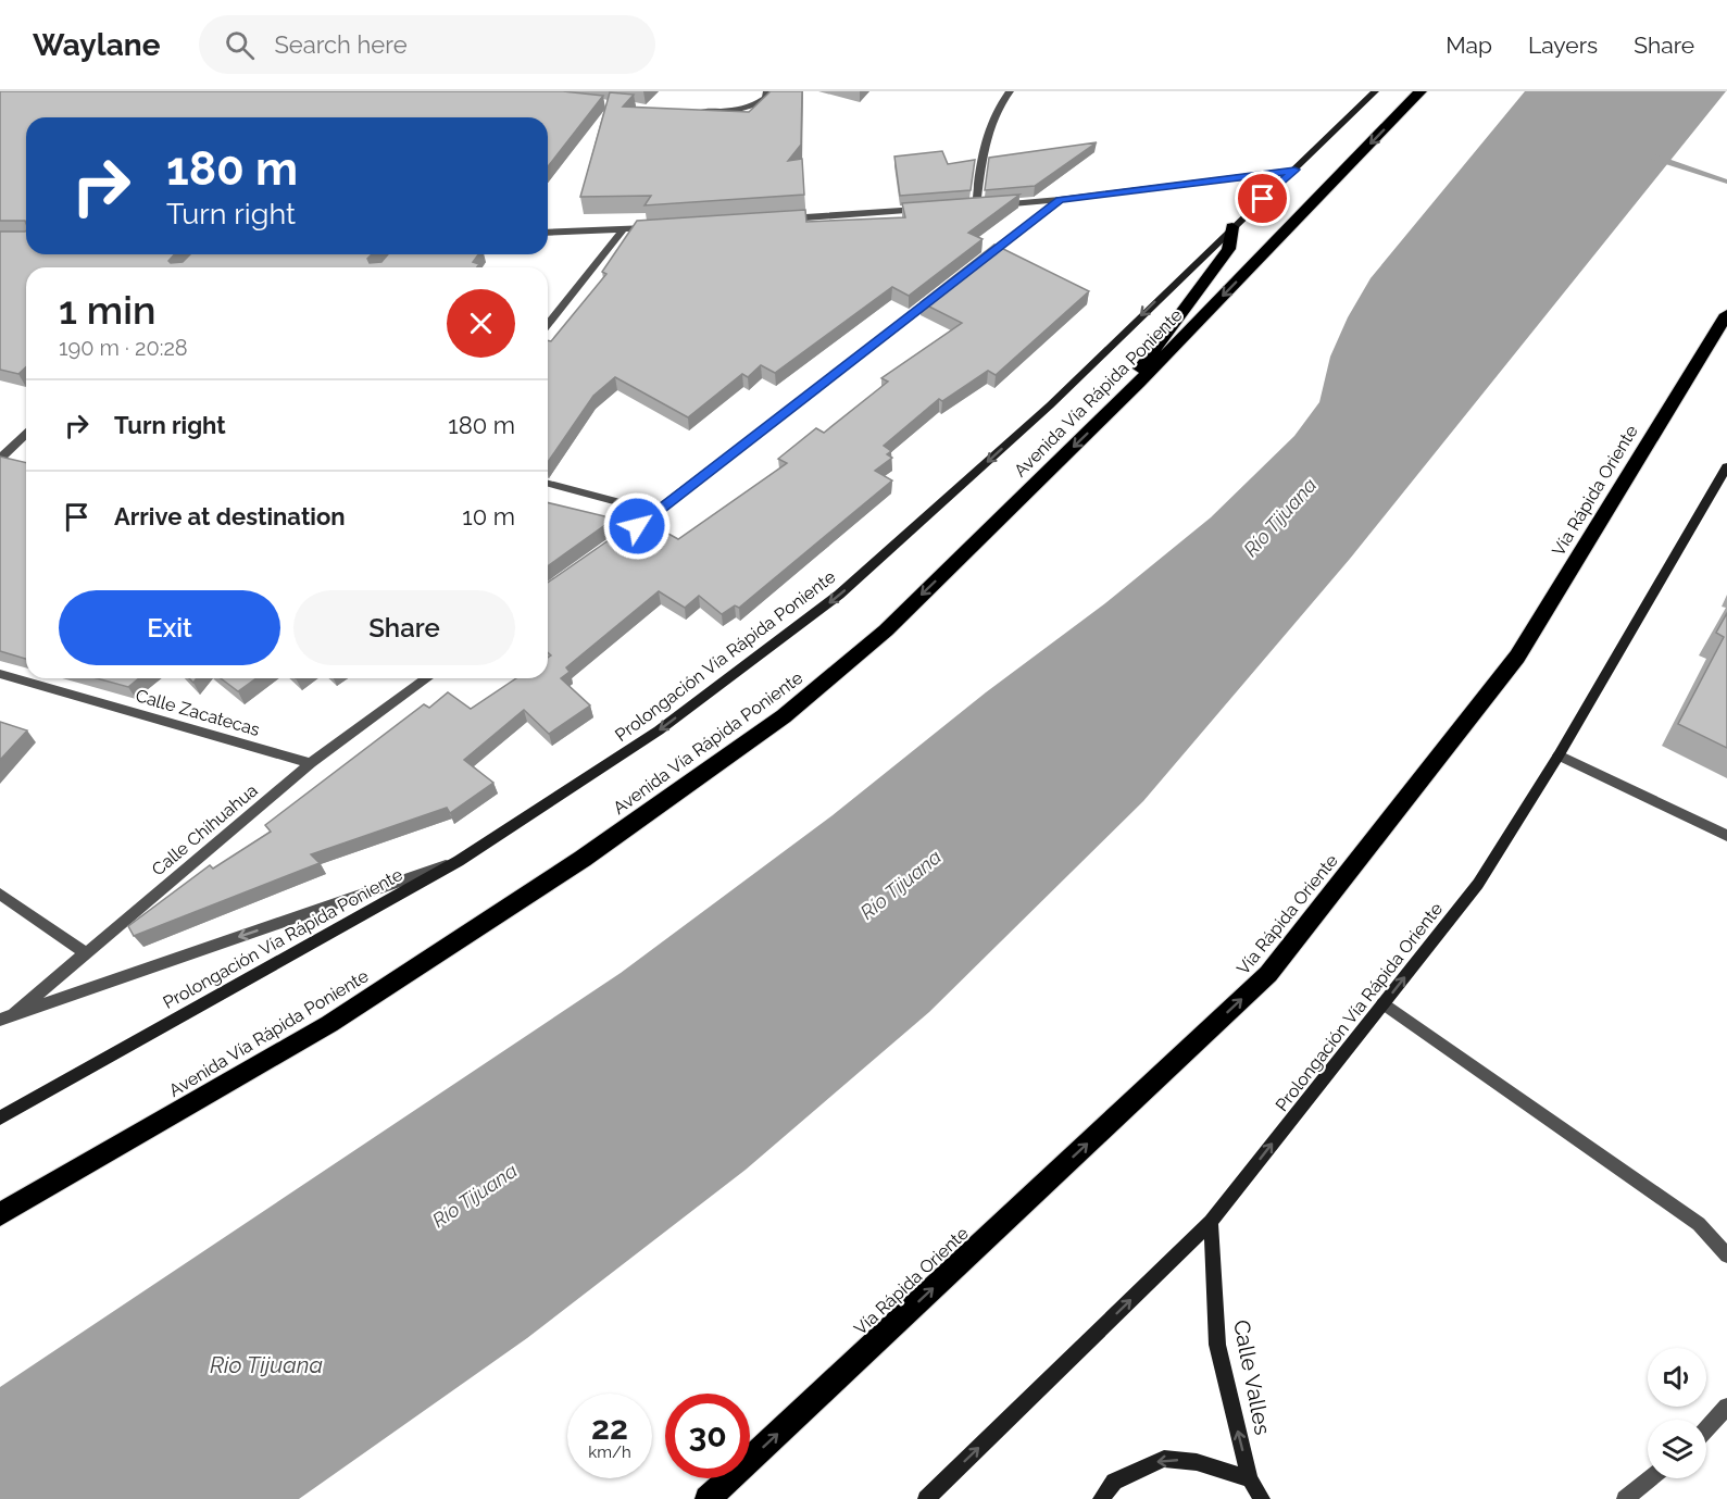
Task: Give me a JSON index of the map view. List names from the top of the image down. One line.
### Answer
{"streets":{"highway":["Avenida Vía Rápida Poniente","Vía Rápida Oriente"],"main road":["Prolongación Vía Rápida Poniente","Prolongación Vía Rápida Oriente","Calle Valles"],"street":["Calle Zacatecas","Calle Chihuahua"]},"crossings":[["Calle Zacatecas","Calle Chihuahua"],["Prolongación Vía Rápida Oriente","Calle Valles"]],"one_way":["Avenida Vía Rápida Poniente","Vía Rápida Oriente","Prolongación Vía Rápida Poniente","Prolongación Vía Rápida Oriente","Calle Valles"],"water":["Río Tijuana","Rio Tijuana"],"page":{"header":"Waylane","search":"Search here","nav":["Map","Layers","Share"],"turn":["180 m","Turn right"],"heading":["1 min","190 m · 20:28"],"list":[{"name":"Turn right","value":"180 m"},{"name":"Arrive at destination","value":"10 m"}],"buttons":["Exit","Share"],"speed":"22 km/h","limit":"30"}}
